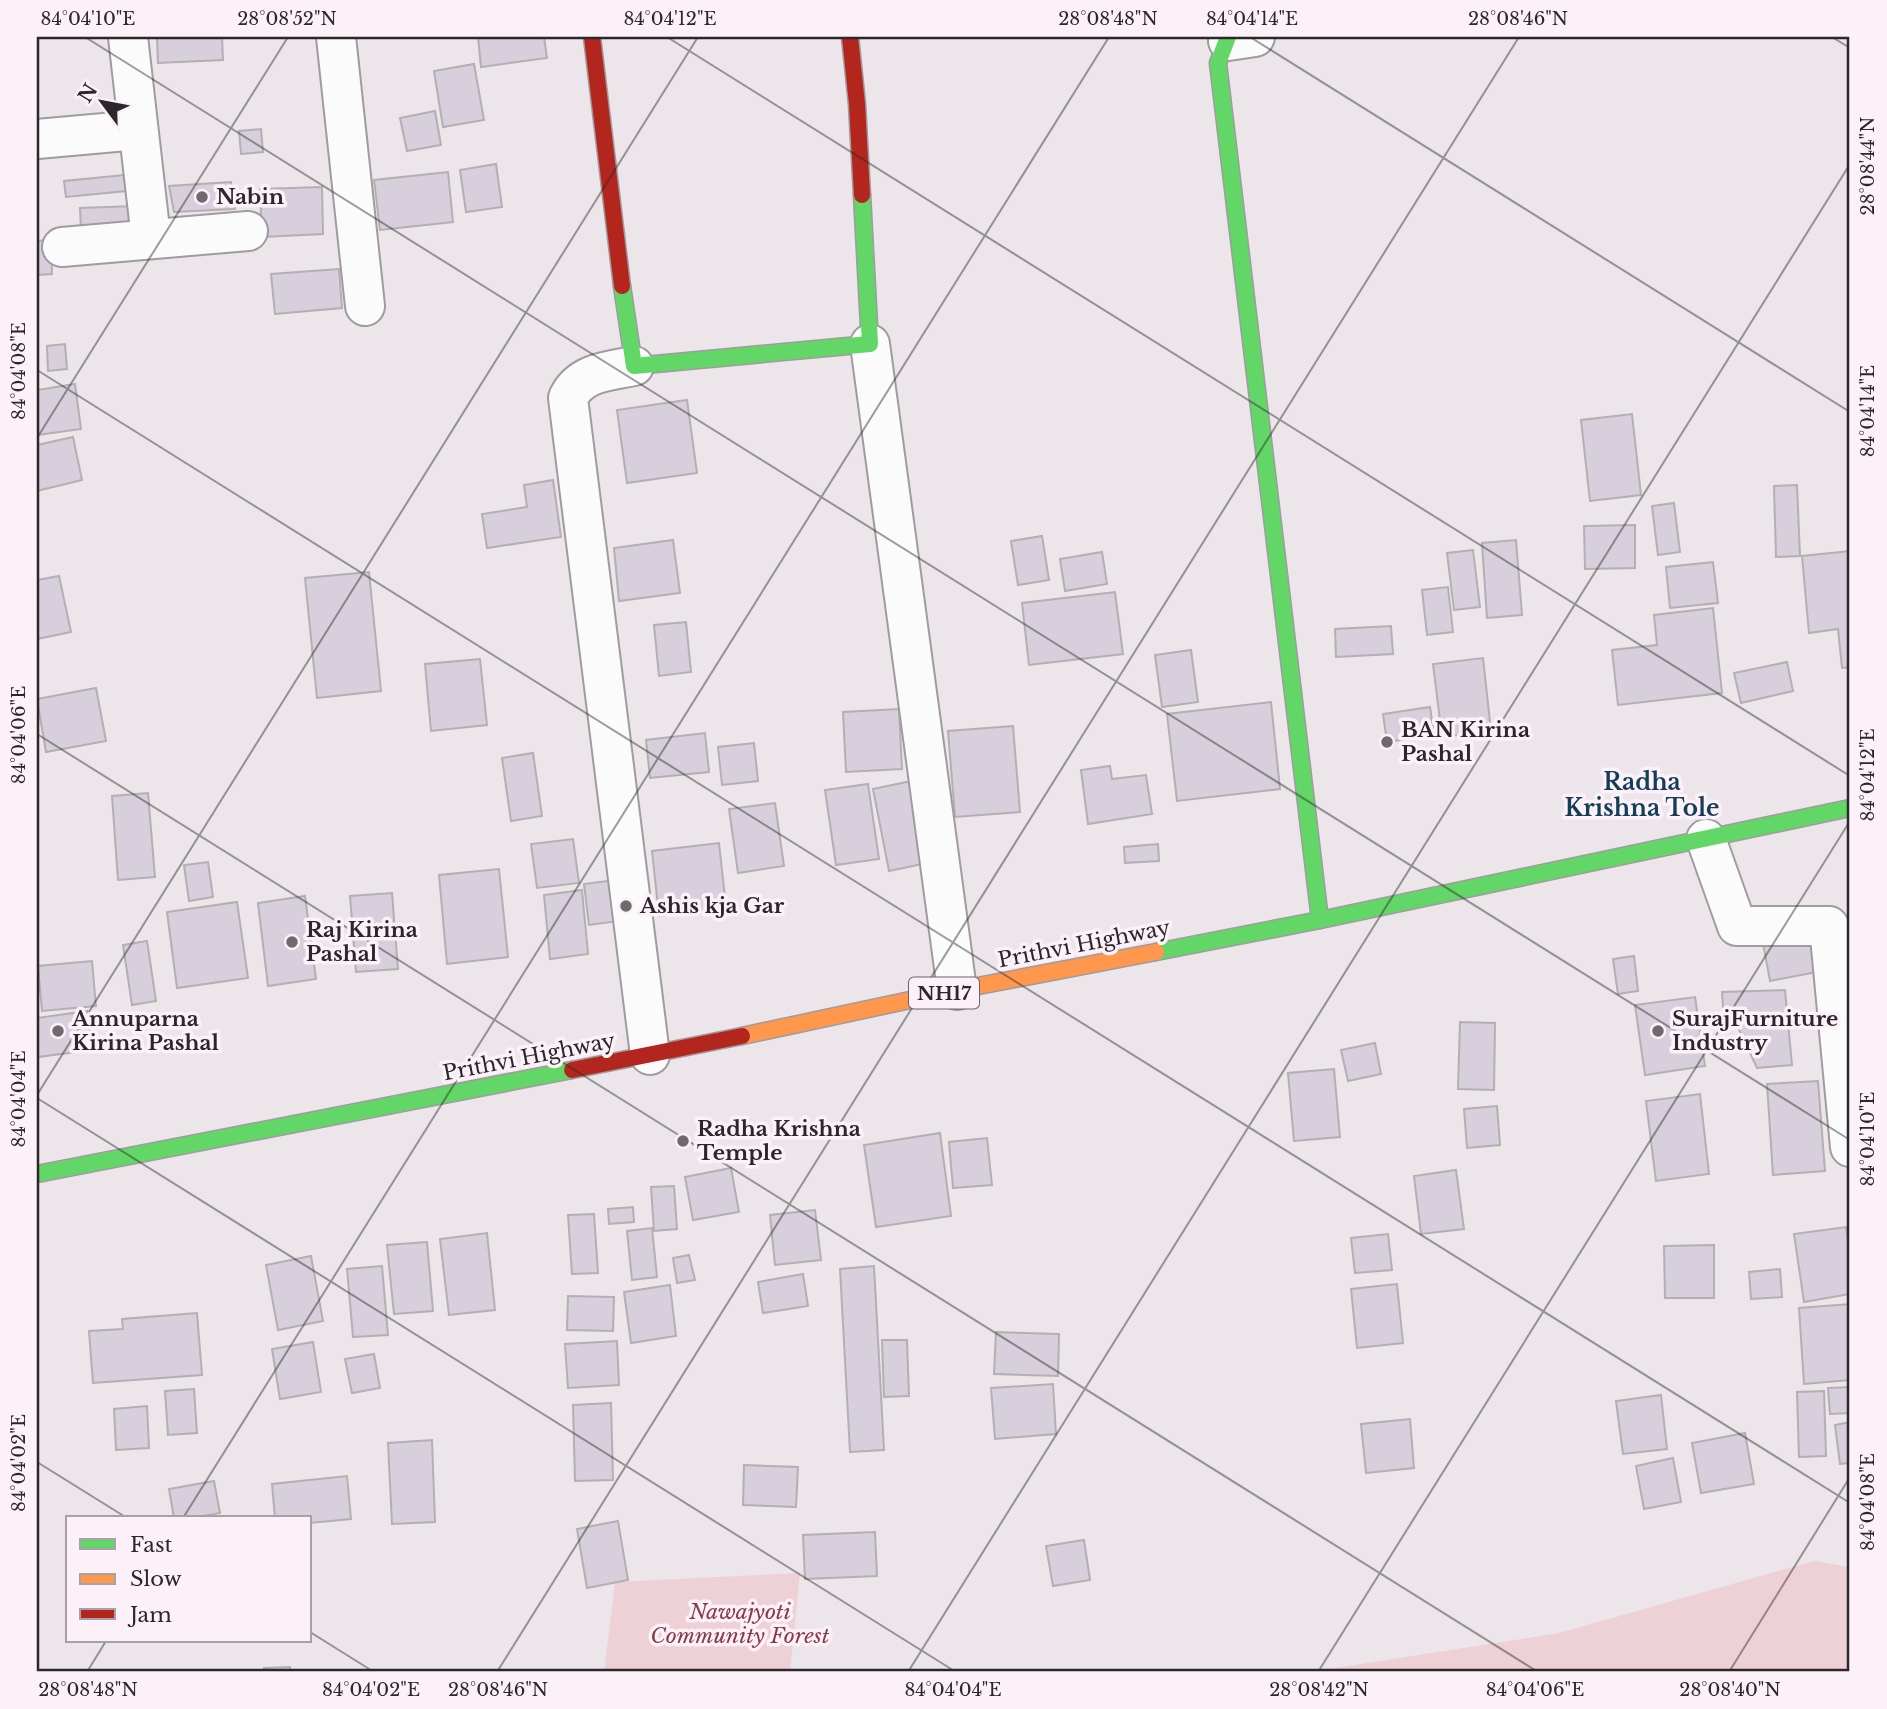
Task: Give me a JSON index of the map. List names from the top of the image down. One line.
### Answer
{"streets":{"main road":["Prithvi Highway","NH17"]},"districts":["Radha Krishna Tole"],"parks":["Nawajyoti Community Forest"],"places":["Nabin","BAN Kirina Pashal","Ashis kja Gar","Raj Kirina Pashal","Annuparna Kirina Pashal","SurajFurniture Industry","Radha Krishna Temple"],"legend":["Fast","Slow","Jam"],"north":"top left","coordinates":["84°04'10\"E","28°08'52\"N","84°04'12\"E","28°08'48\"N","84°04'14\"E","28°08'46\"N","28°08'44\"N","84°04'08\"E","84°04'06\"E","84°04'04\"E","84°04'02\"E","28°08'42\"N","28°08'40\"N"]}
